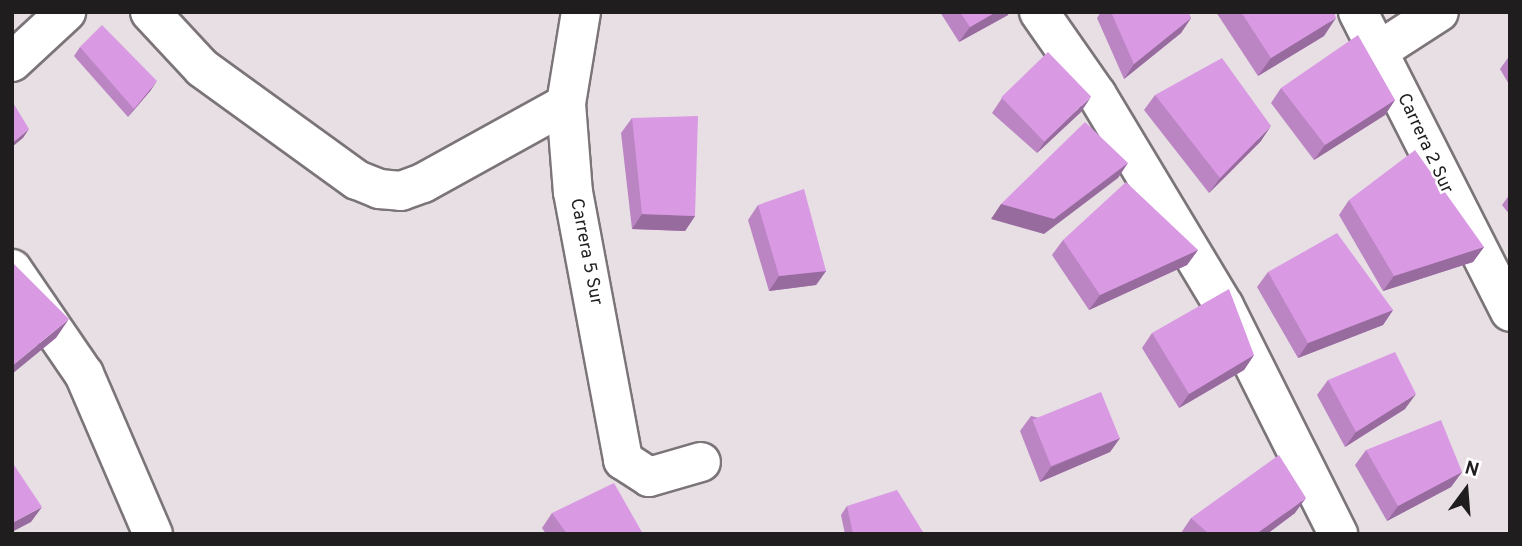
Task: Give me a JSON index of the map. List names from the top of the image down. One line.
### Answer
{"streets":{"street":["Carrera 2 Sur","Carrera 5 Sur"]},"north":"top"}
